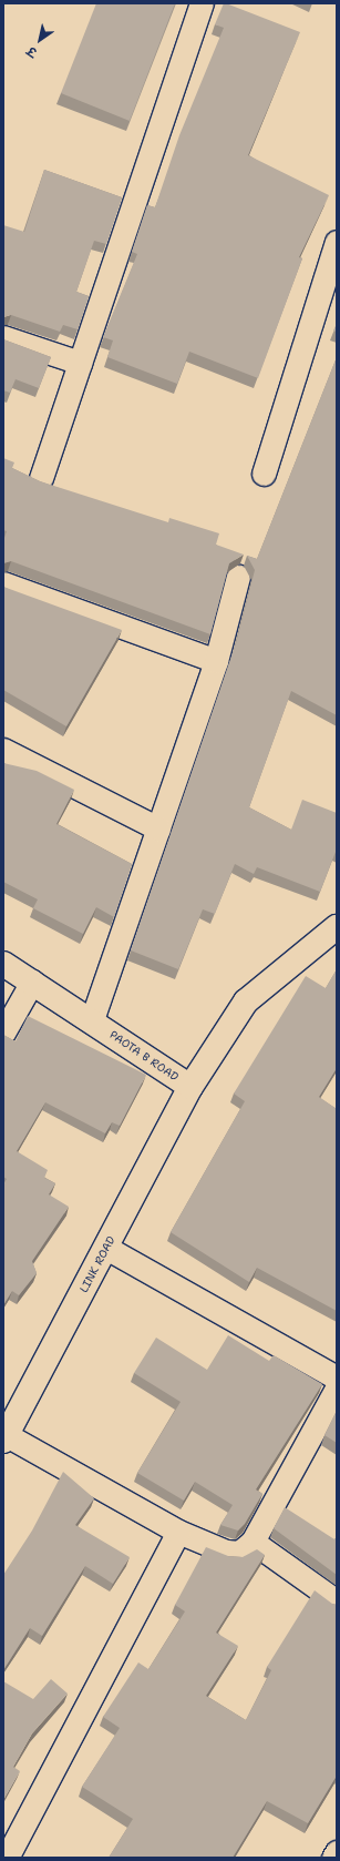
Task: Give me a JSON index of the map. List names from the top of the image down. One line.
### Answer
{"streets":{"street":["PAOTA B ROAD","LINK ROAD"]},"crossings":[["PAOTA B ROAD","LINK ROAD"]],"north":"bottom left"}
